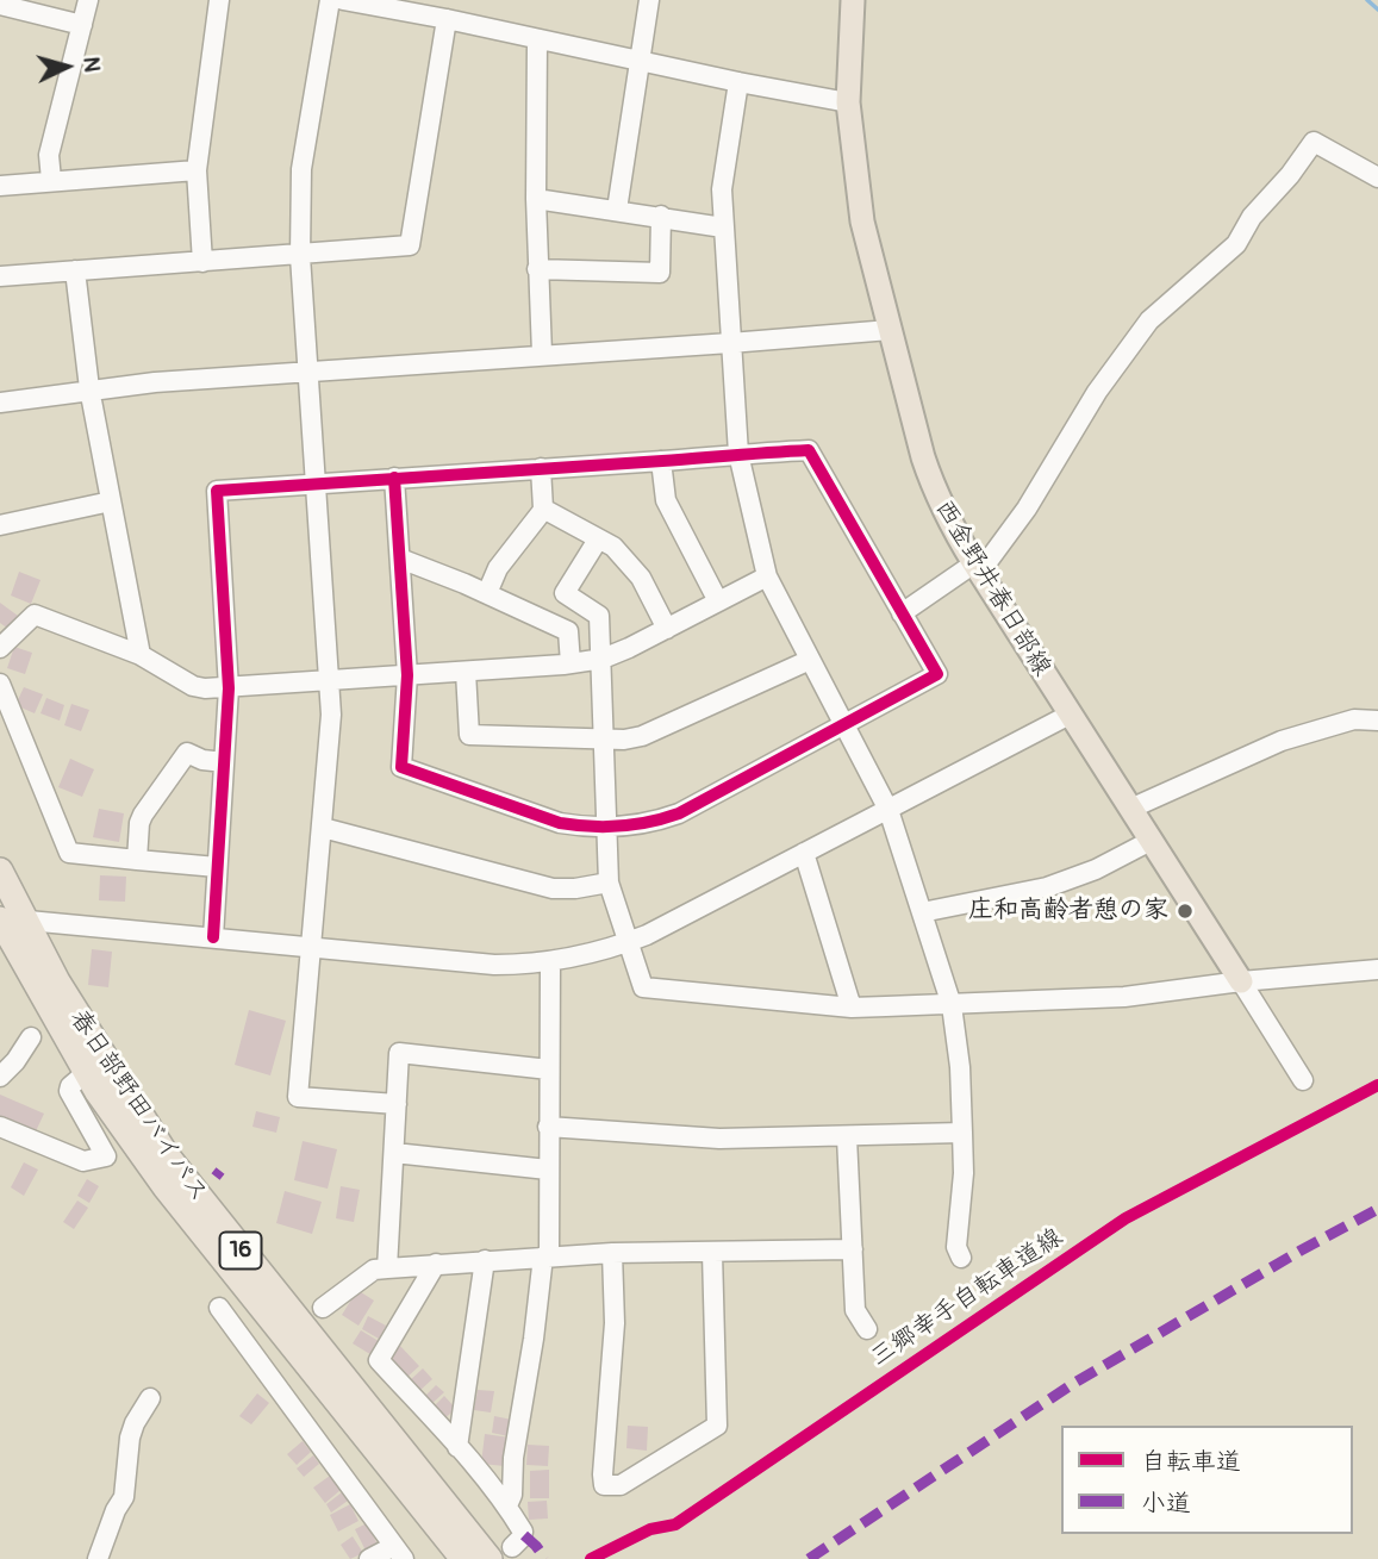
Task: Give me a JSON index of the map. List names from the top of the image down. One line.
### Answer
{"streets":{"highway":["春日部野田バイパス","16"],"main road":["西金野井春日部線"],"cycle path":["三郷幸手自転車道線"]},"places":["庄和高齢者憩の家"],"legend":["自転車道","小道"],"north":"right"}
